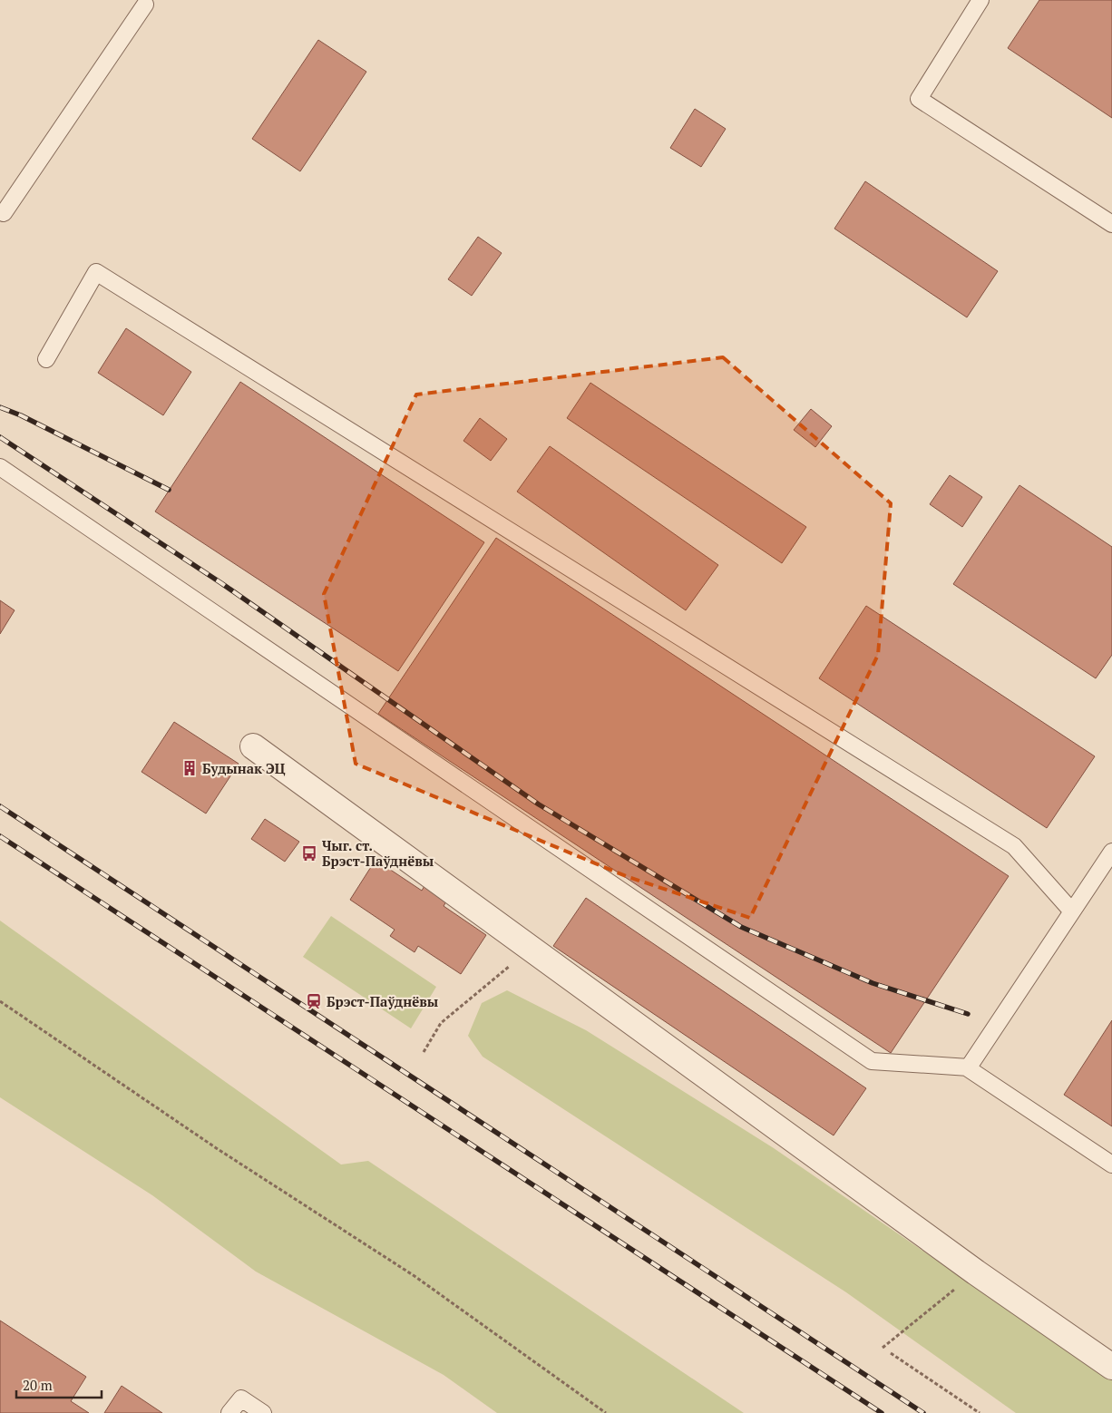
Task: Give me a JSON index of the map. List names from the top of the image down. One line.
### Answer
{"places":{"building":["Будынак ЭЦ"],"bus stop":["Чыг. ст. Брэст-Паўднёвы"],"station":["Брэст-Паўднёвы"]},"scale_bar":"20 m"}
